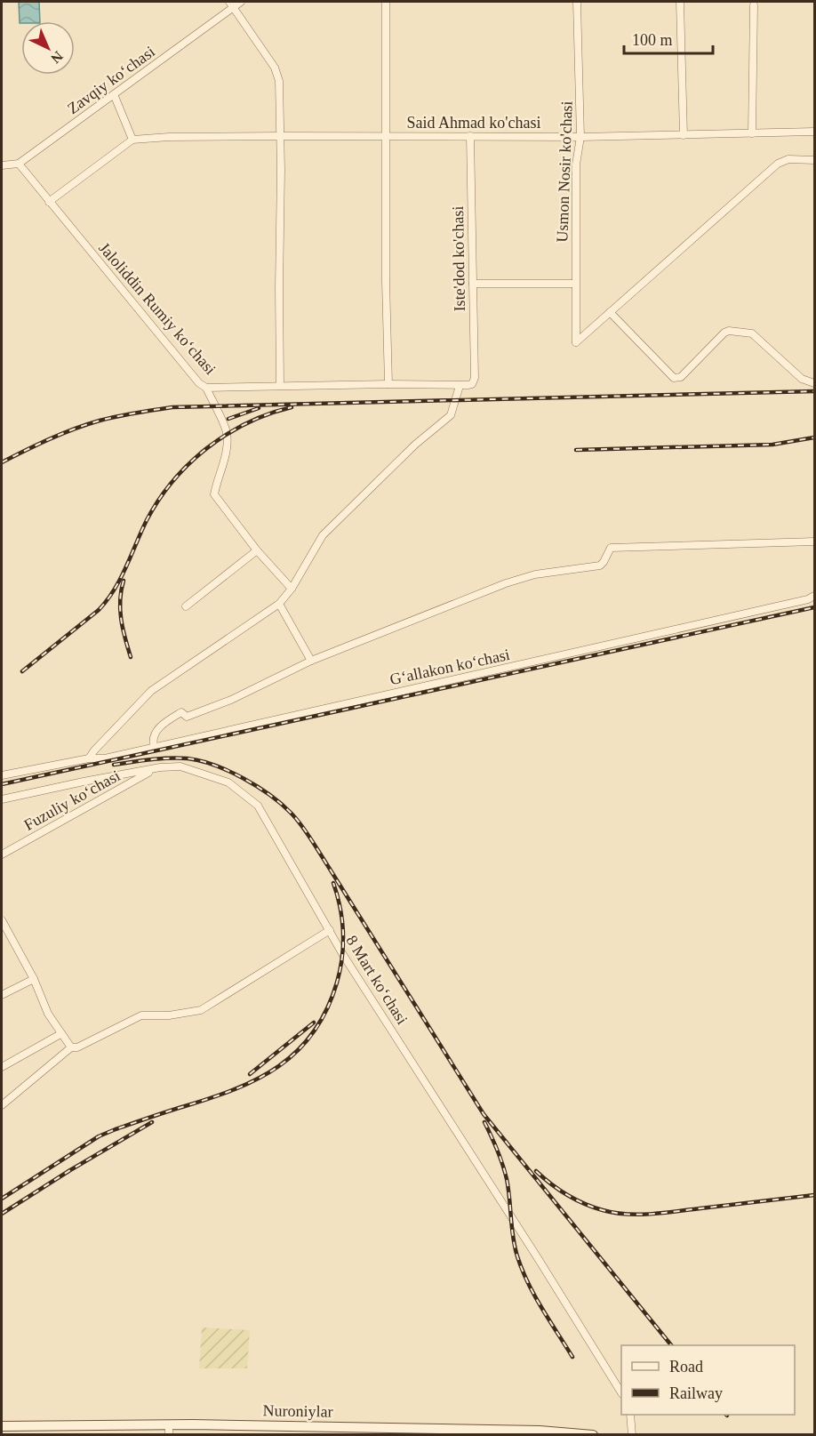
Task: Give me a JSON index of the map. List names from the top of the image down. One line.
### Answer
{"streets":{"main road":["Nuroniylar"],"street":["Zavqiy koʻchasi","Said Ahmad ko'chasi","Usmon Nosir ko'chasi","Iste'dod ko'chasi","Jaloliddin Rumiy koʻchasi","Gʻallakon koʻchasi","Fuzuliy koʻchasi","8 Mart koʻchasi"]},"crossings":[["Zavqiy koʻchasi","Jaloliddin Rumiy koʻchasi"],["Said Ahmad ko'chasi","Usmon Nosir ko'chasi"],["Said Ahmad ko'chasi","Iste'dod ko'chasi"],["Iste'dod ko'chasi","Jaloliddin Rumiy koʻchasi"],["Fuzuliy koʻchasi","8 Mart koʻchasi"]],"legend":["Road","Railway"],"scale_bar":"100 m","north":"bottom right"}
